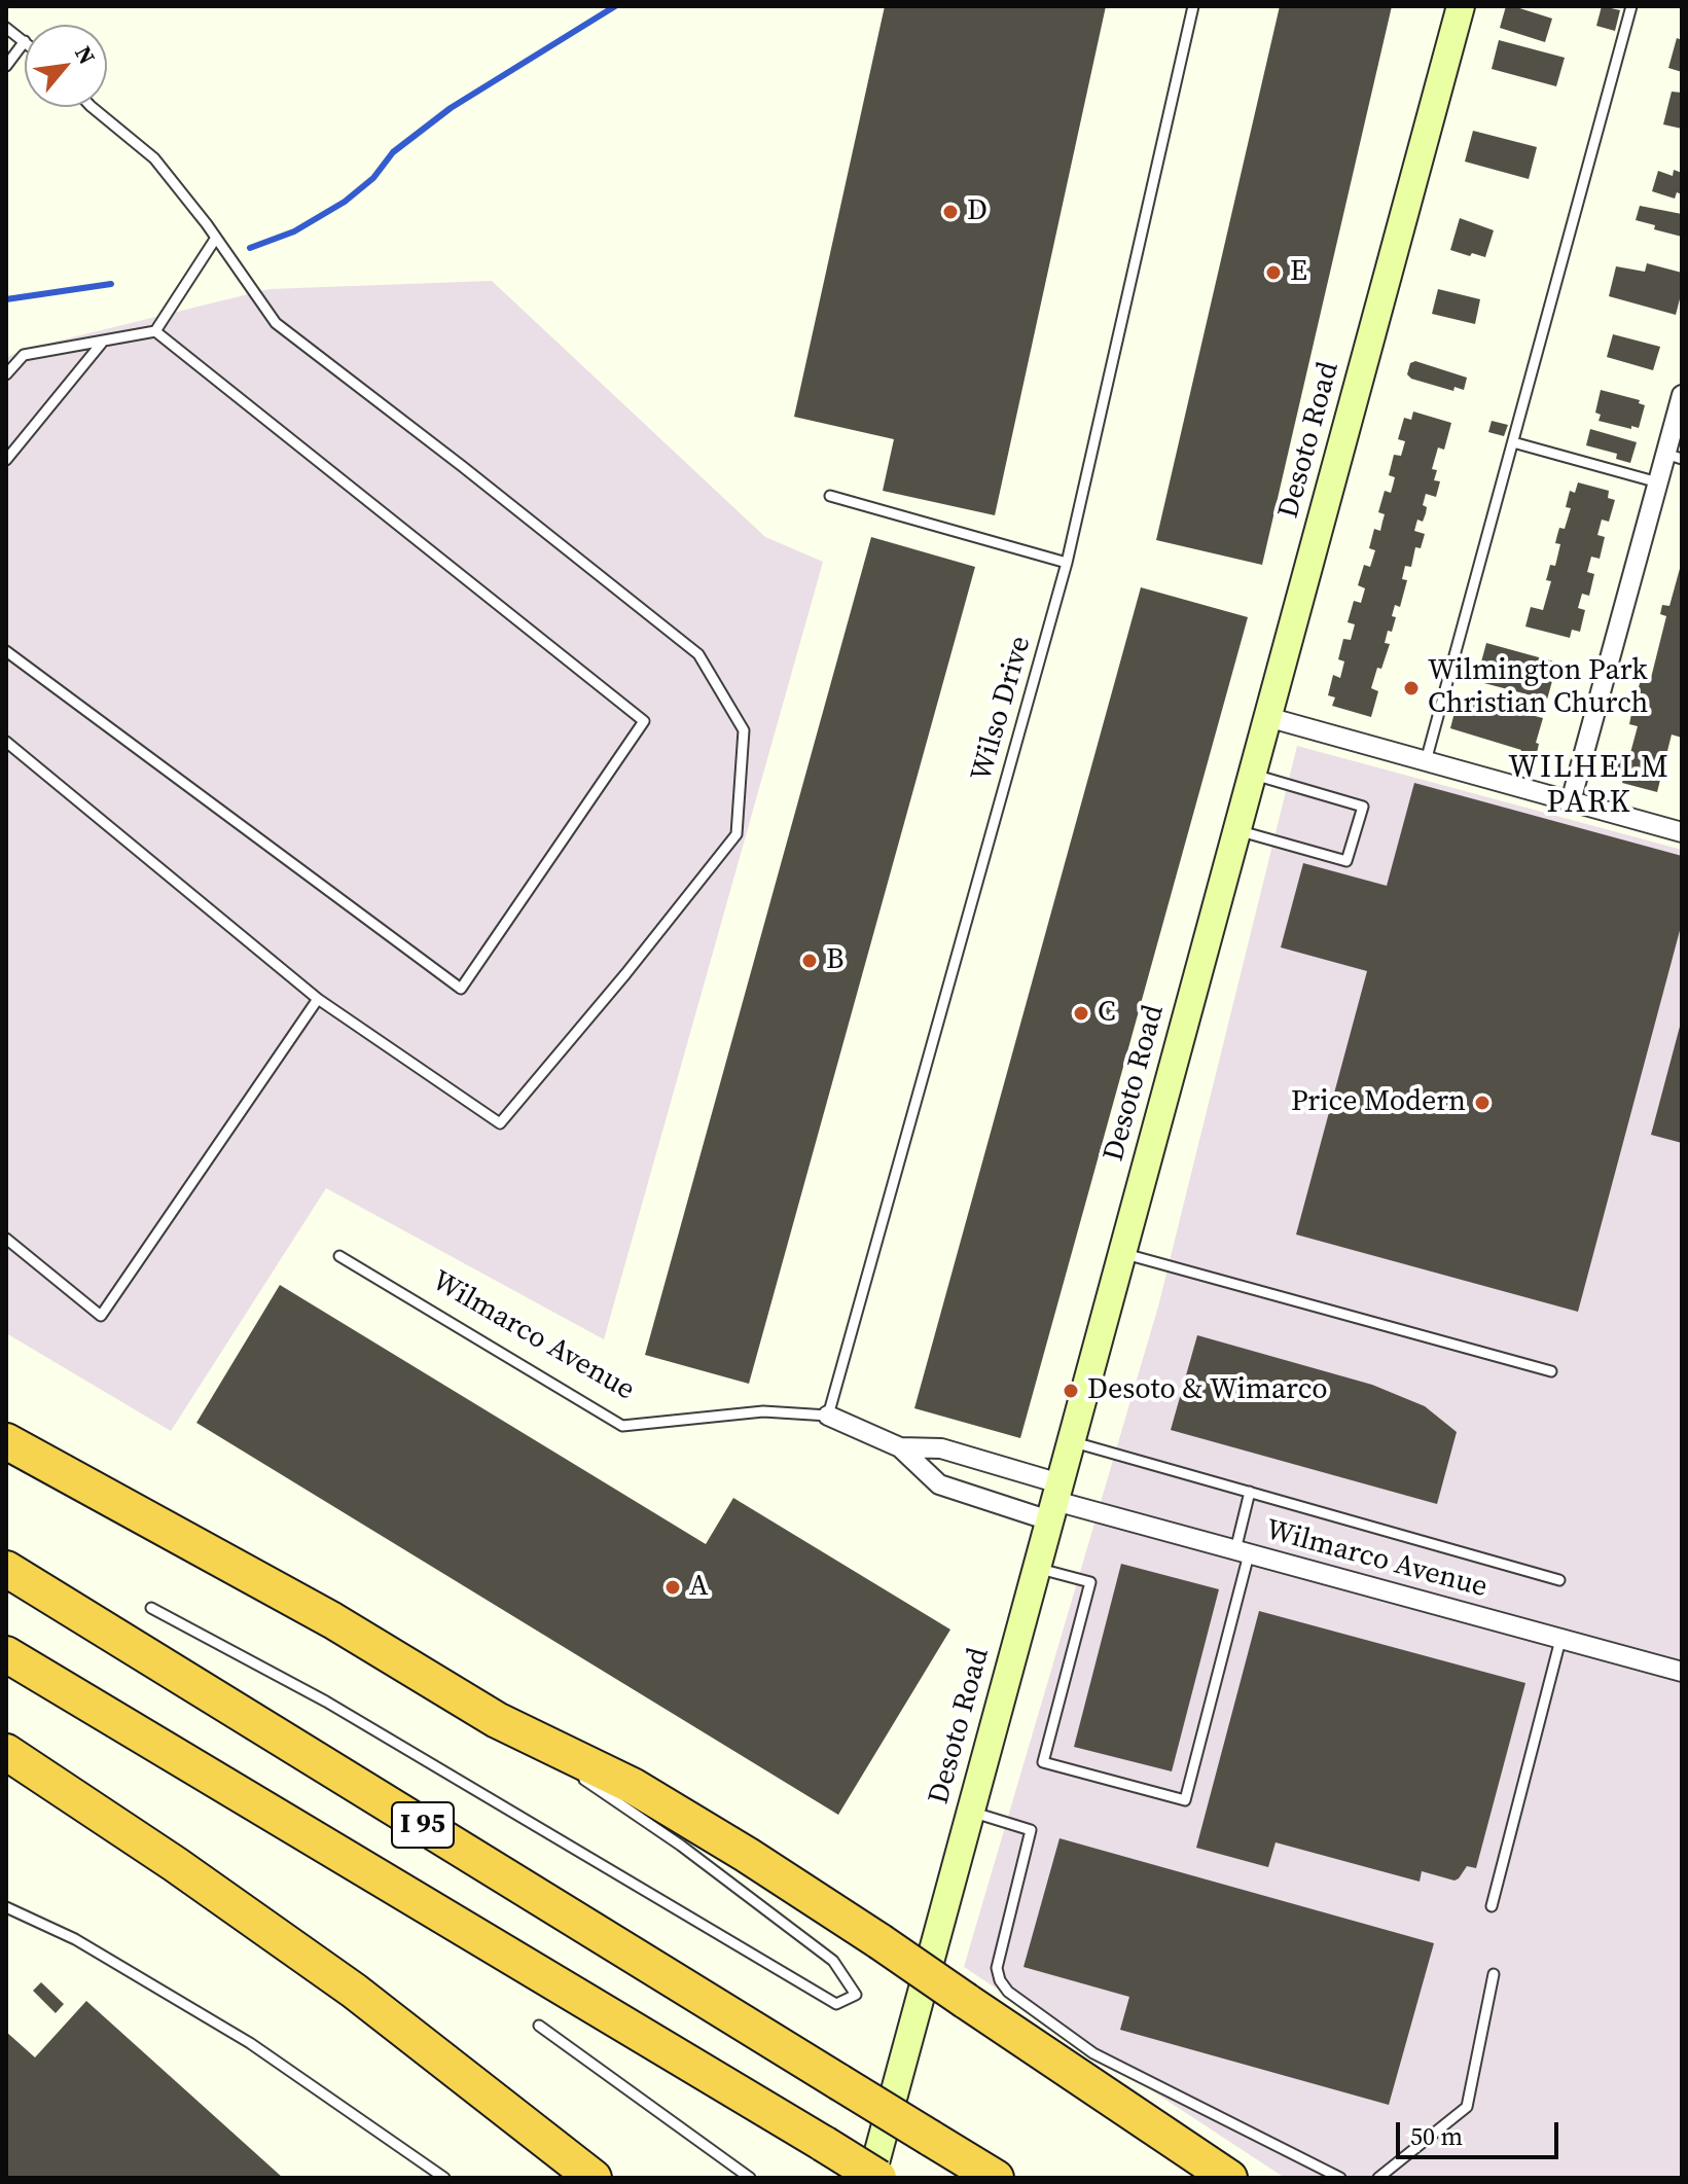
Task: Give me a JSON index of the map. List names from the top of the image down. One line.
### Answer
{"streets":{"highway":["I 95"],"street":["Desoto Road","Wilmarco Avenue"],"lane":["Wilso Drive"]},"crossings":[["Desoto Road","Wilmarco Avenue"],["Wilso Drive","Wilmarco Avenue"]],"districts":["WILHELM PARK"],"places":["D","E","Wilmington Park Christian Church","B","C","Price Modern","Desoto & Wimarco","A"],"scale_bar":"50 m","north":"top right"}
